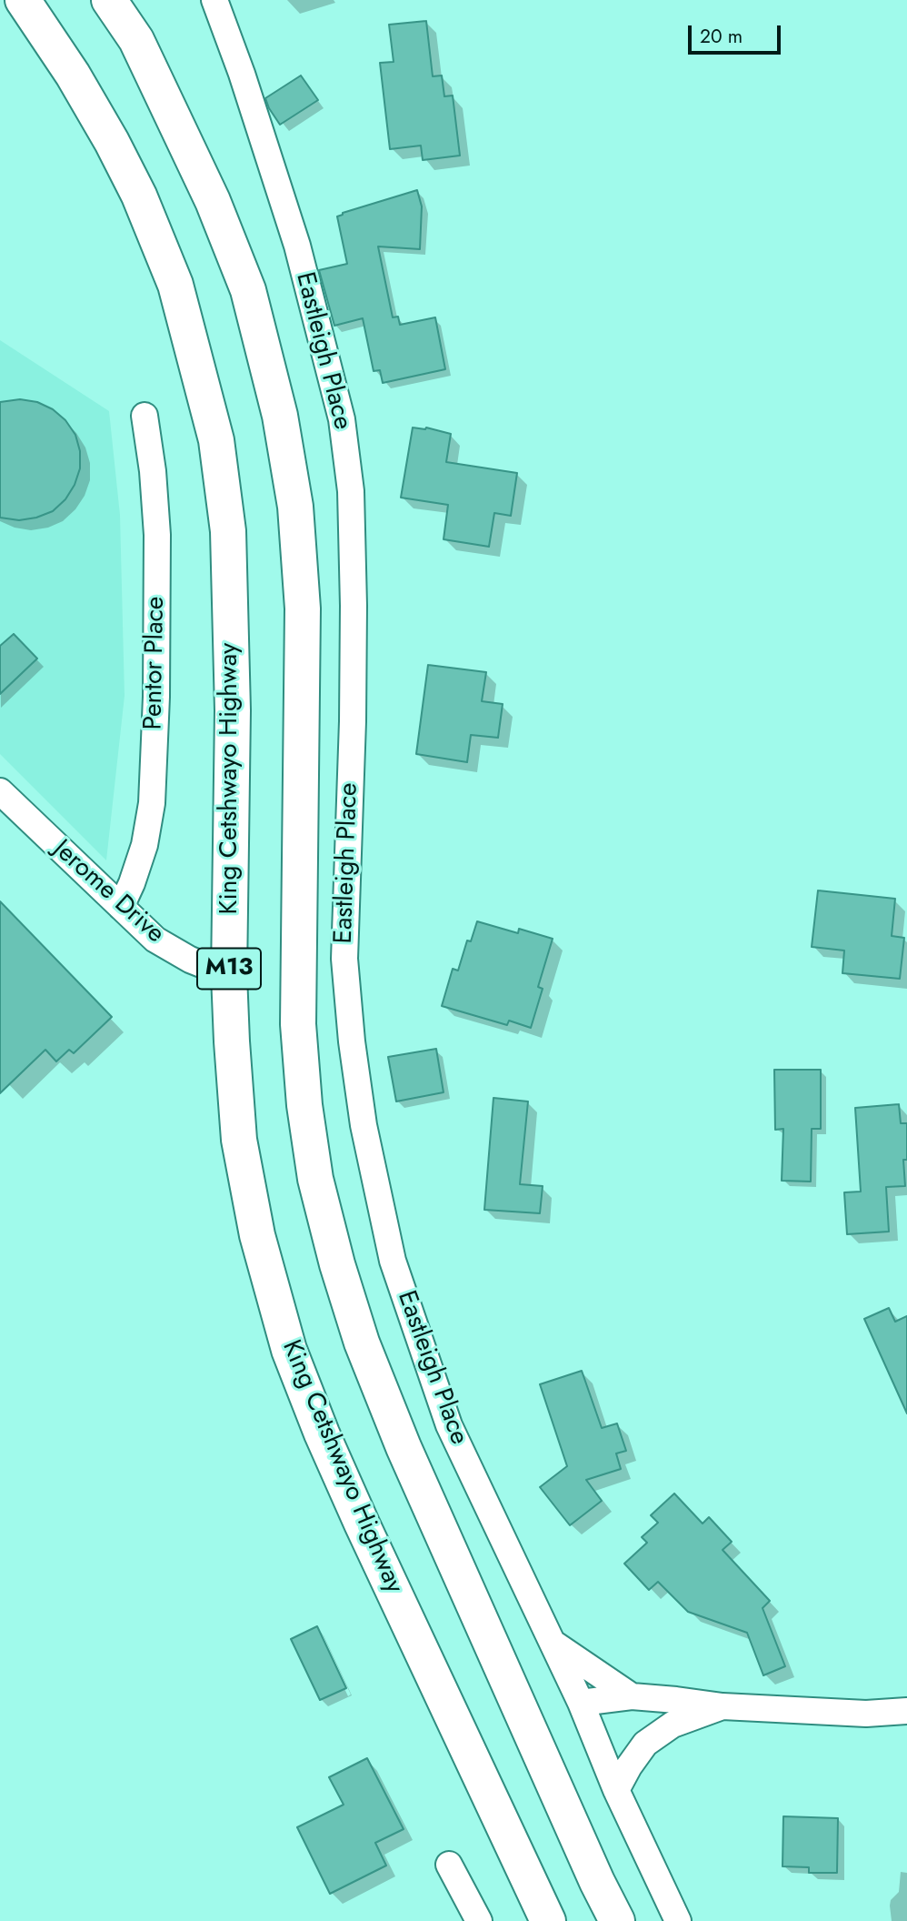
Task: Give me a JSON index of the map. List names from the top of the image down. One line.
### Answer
{"streets":{"highway":["King Cetshwayo Highway","M13"],"street":["Eastleigh Place","Pentor Place","Jerome Drive"]},"crossings":[["Pentor Place","Jerome Drive"],["King Cetshwayo Highway","Jerome Drive"]],"scale_bar":"20 m"}
